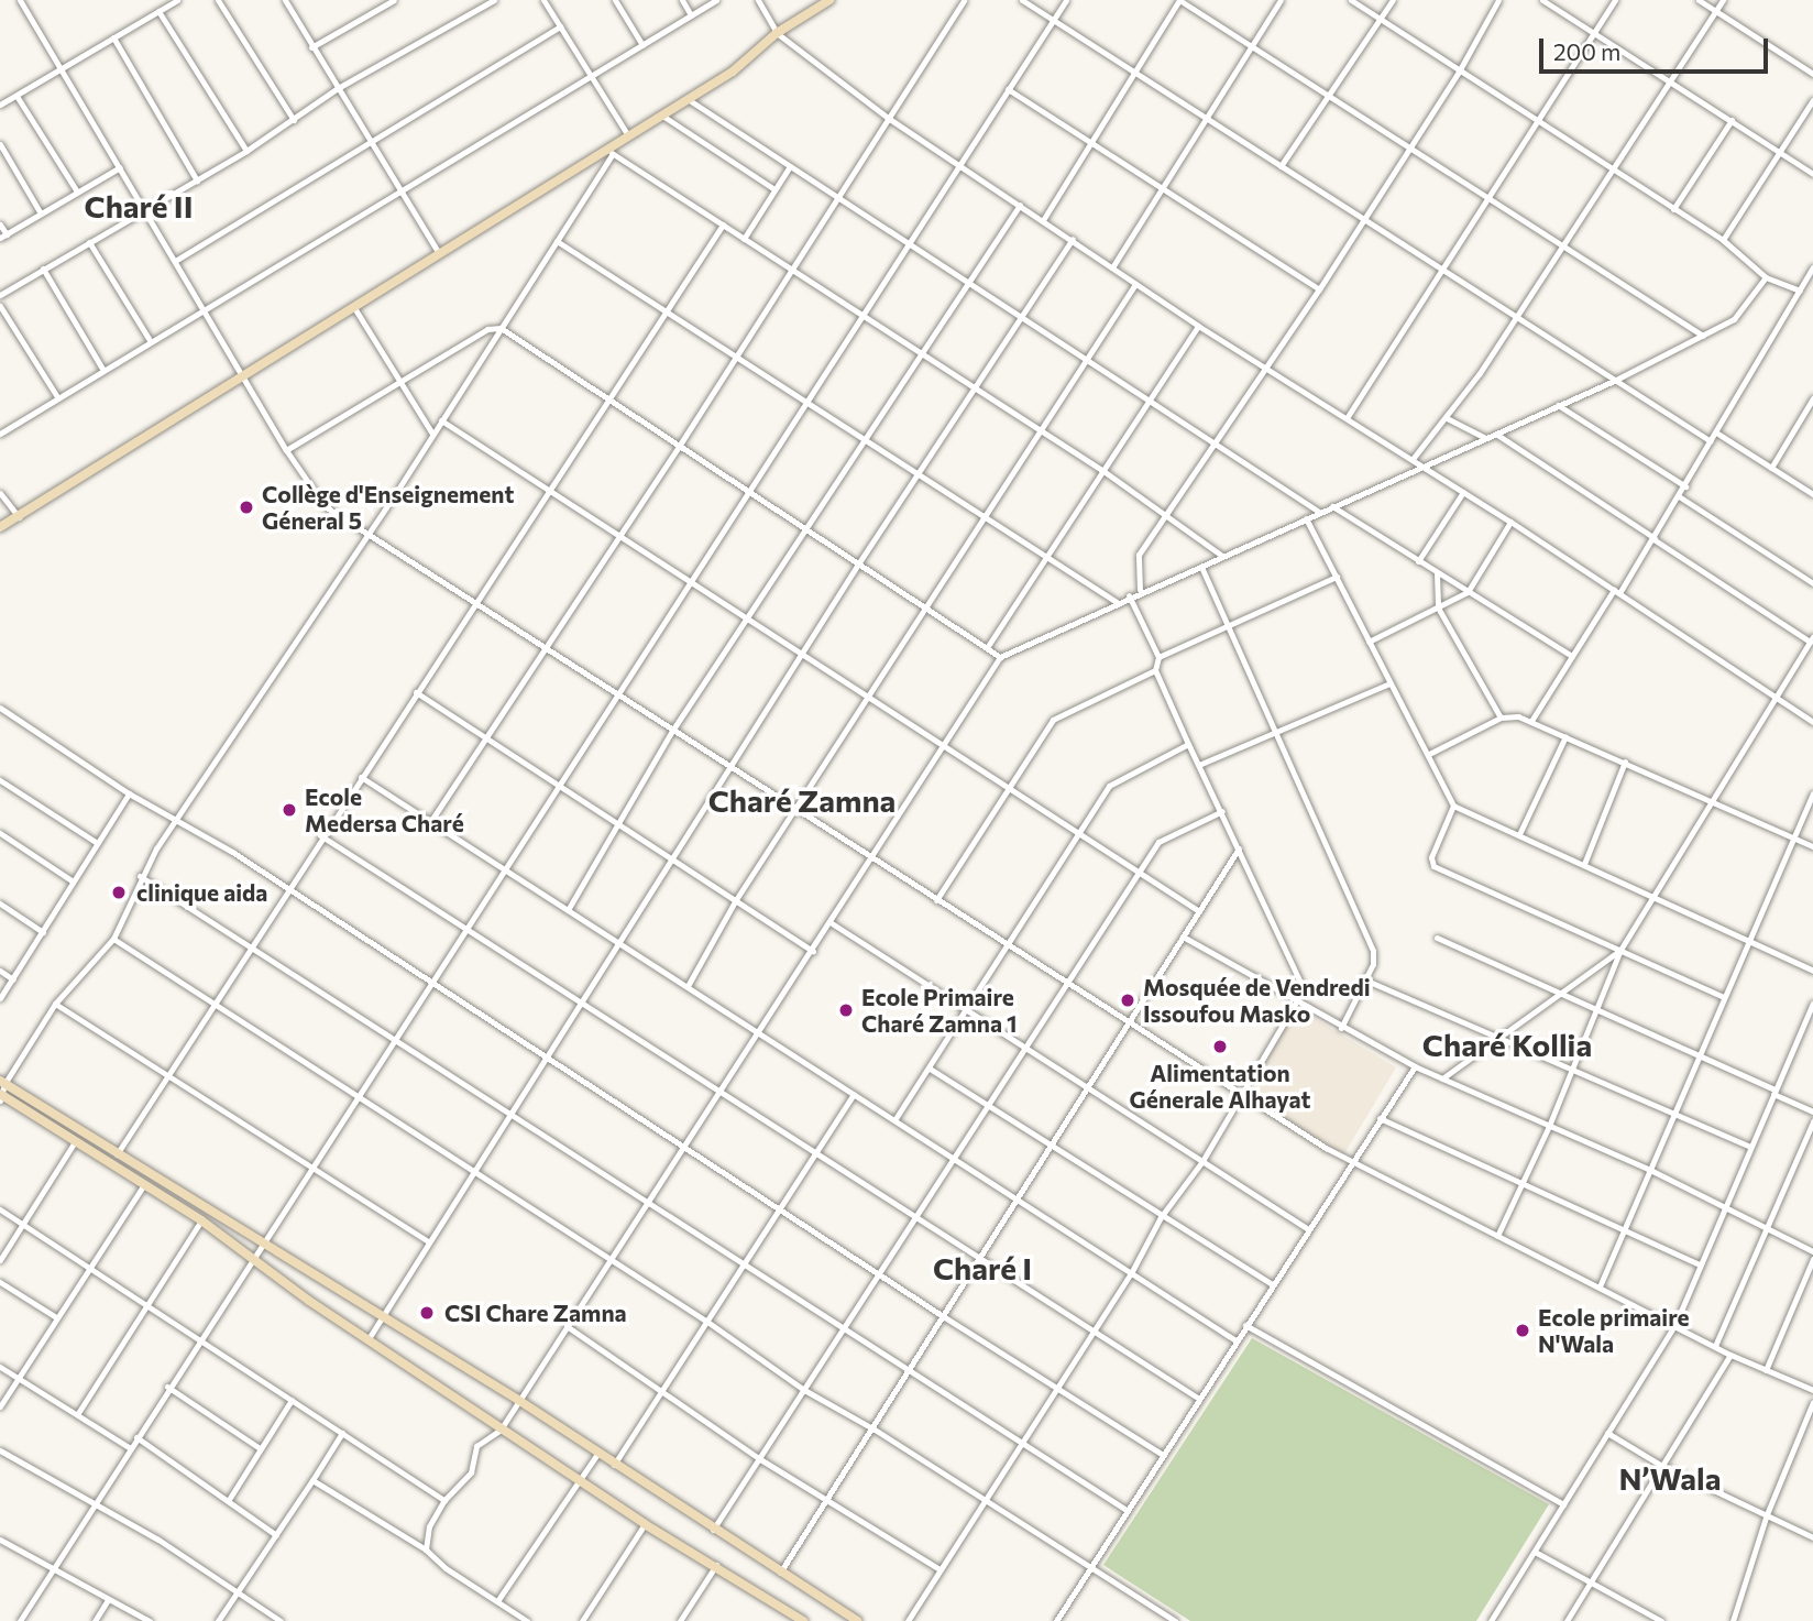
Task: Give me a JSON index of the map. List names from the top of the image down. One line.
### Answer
{"districts":["Charé II","Charé Zamna","Charé Kollia","Charé I","N’Wala"],"places":["Collège d'Enseignement Géneral 5","Ecole Medersa Charé","clinique aida","Mosquée de Vendredi Issoufou Masko","Ecole Primaire Charé Zamna 1","Alimentation Génerale Alhayat","CSI Chare Zamna","Ecole primaire N'Wala"],"scale_bar":"200 m"}
